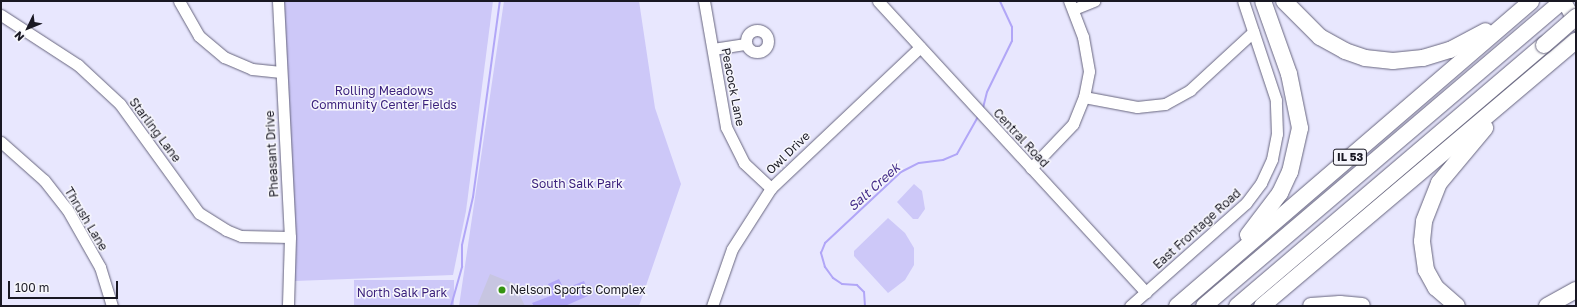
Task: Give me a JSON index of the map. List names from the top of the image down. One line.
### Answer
{"streets":{"highway":["IL 53"],"street":["Peacock Lane","Starling Lane","Central Road","Owl Drive","Pheasant Drive","Thrush Lane","East Frontage Road"]},"crossings":[["Peacock Lane","Owl Drive"],["Starling Lane","Pheasant Drive"],["Central Road","Owl Drive"],["Central Road","East Frontage Road"]],"water":["Salt Creek"],"parks":["Rolling Meadows Community Center Fields","South Salk Park","North Salk Park"],"places":["Nelson Sports Complex"],"scale_bar":"100 m","north":"bottom left"}
